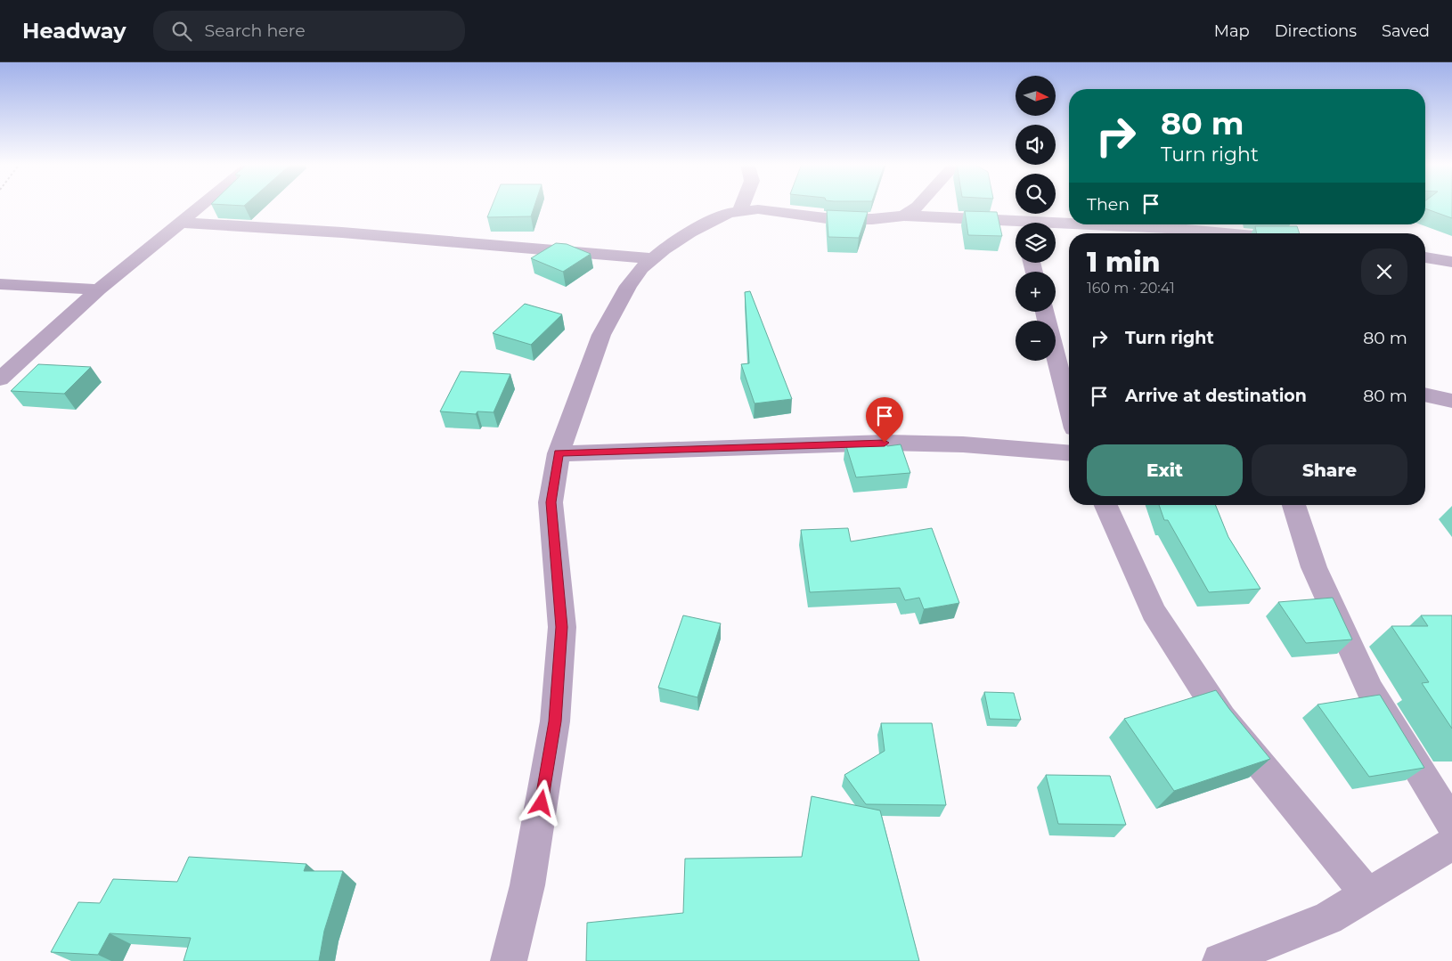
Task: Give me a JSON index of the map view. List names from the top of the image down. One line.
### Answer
{"north":"right","page":{"header":"Headway","search":"Search here","nav":["Map","Directions","Saved"],"map_buttons":["+","−"],"turn":["80 m","Turn right"],"then":"Then","heading":["1 min","160 m · 20:41"],"list":[{"name":"Turn right","value":"80 m"},{"name":"Arrive at destination","value":"80 m"}],"buttons":["Exit","Share"]}}
